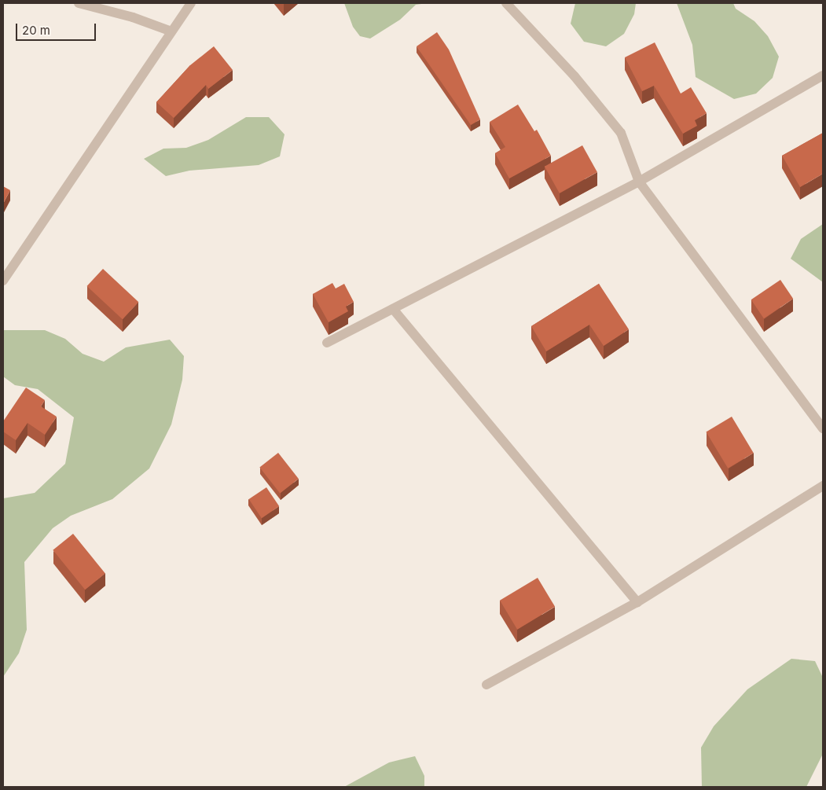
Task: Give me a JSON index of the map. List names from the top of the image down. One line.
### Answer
{"scale_bar":"20 m"}
